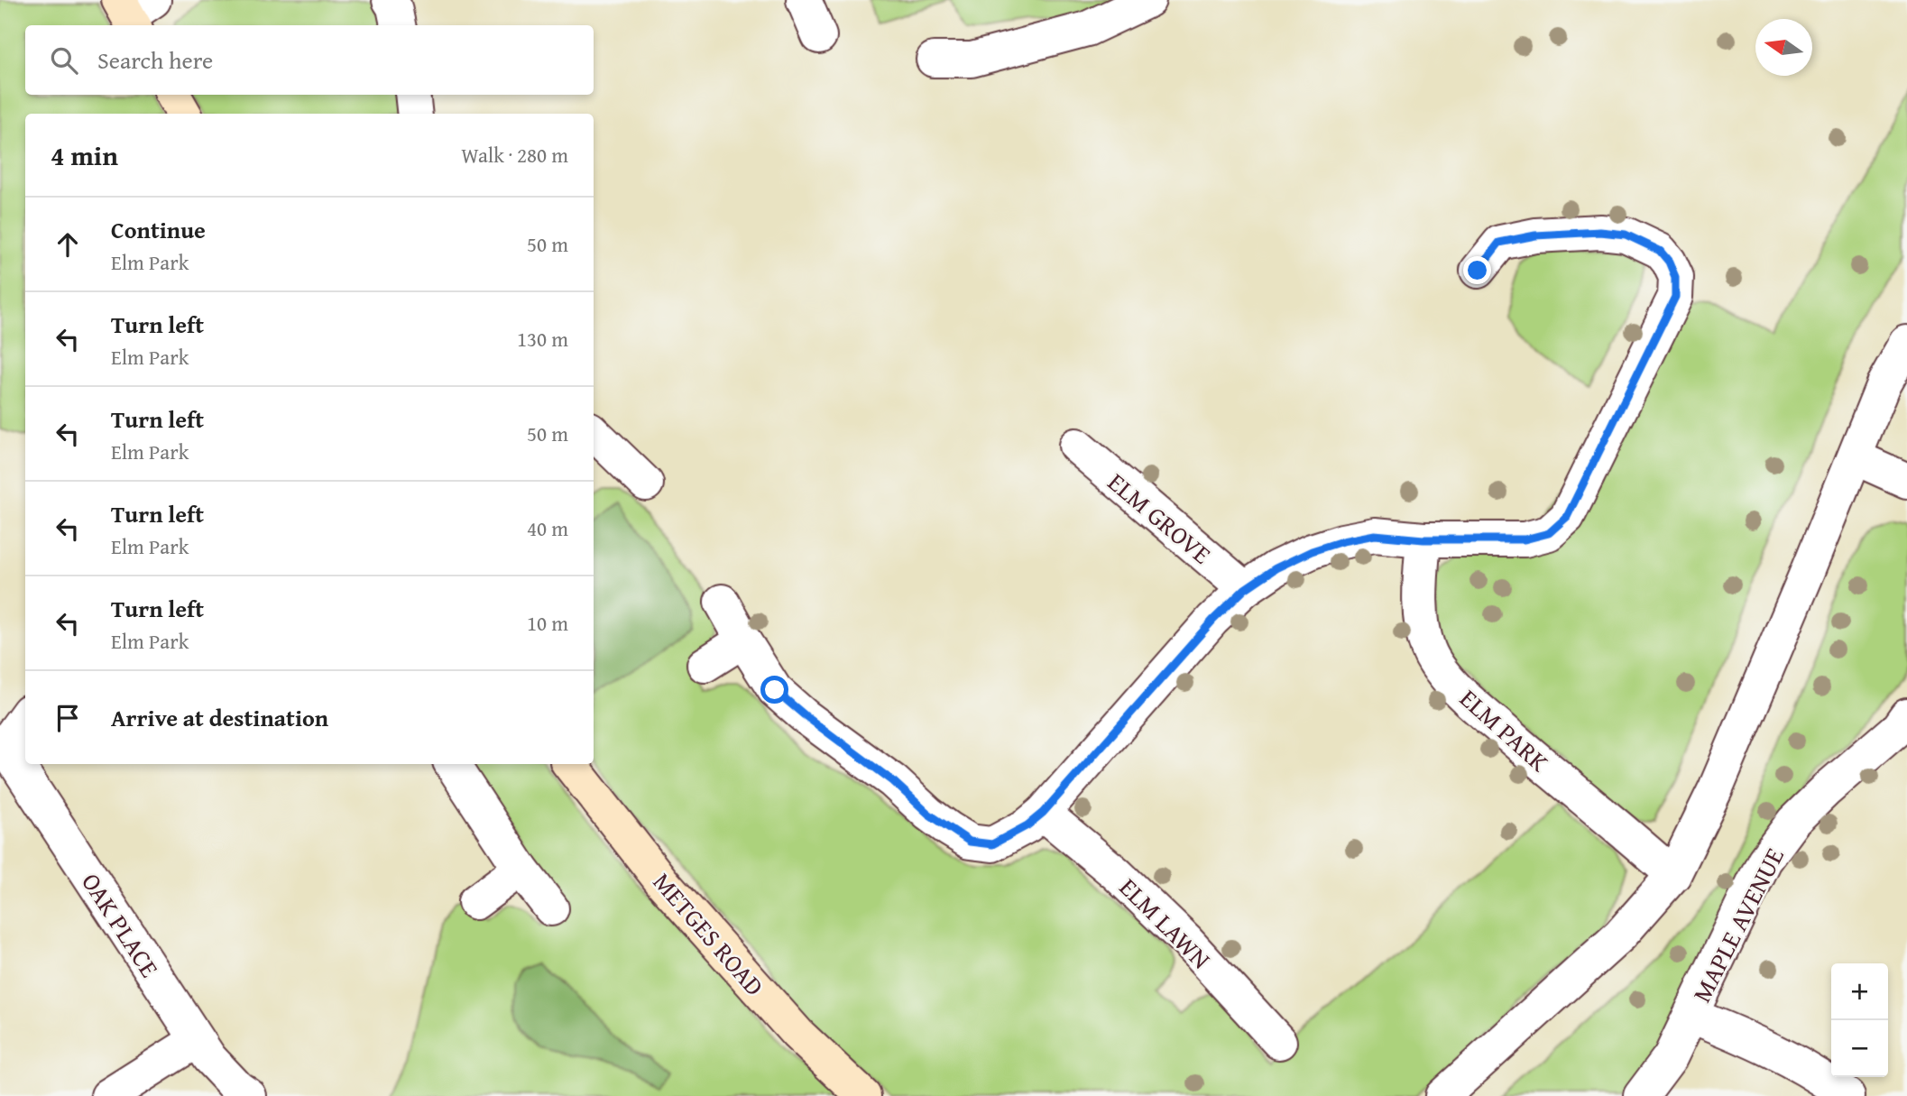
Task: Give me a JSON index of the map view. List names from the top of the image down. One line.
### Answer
{"streets":{"street":["ELM GROVE","ELM PARK","ELM LAWN","OAK PLACE","MAPLE AVENUE","METGES ROAD"]},"north":"left","page":{"search":"Search here","heading":["4 min","Walk · 280 m"],"list":[["Continue","Elm Park","50 m"],["Turn left","Elm Park","130 m"],["Turn left","Elm Park","50 m"],["Turn left","Elm Park","40 m"],["Turn left","Elm Park","10 m"],"Arrive at destination"],"map_buttons":["+","−"]}}
